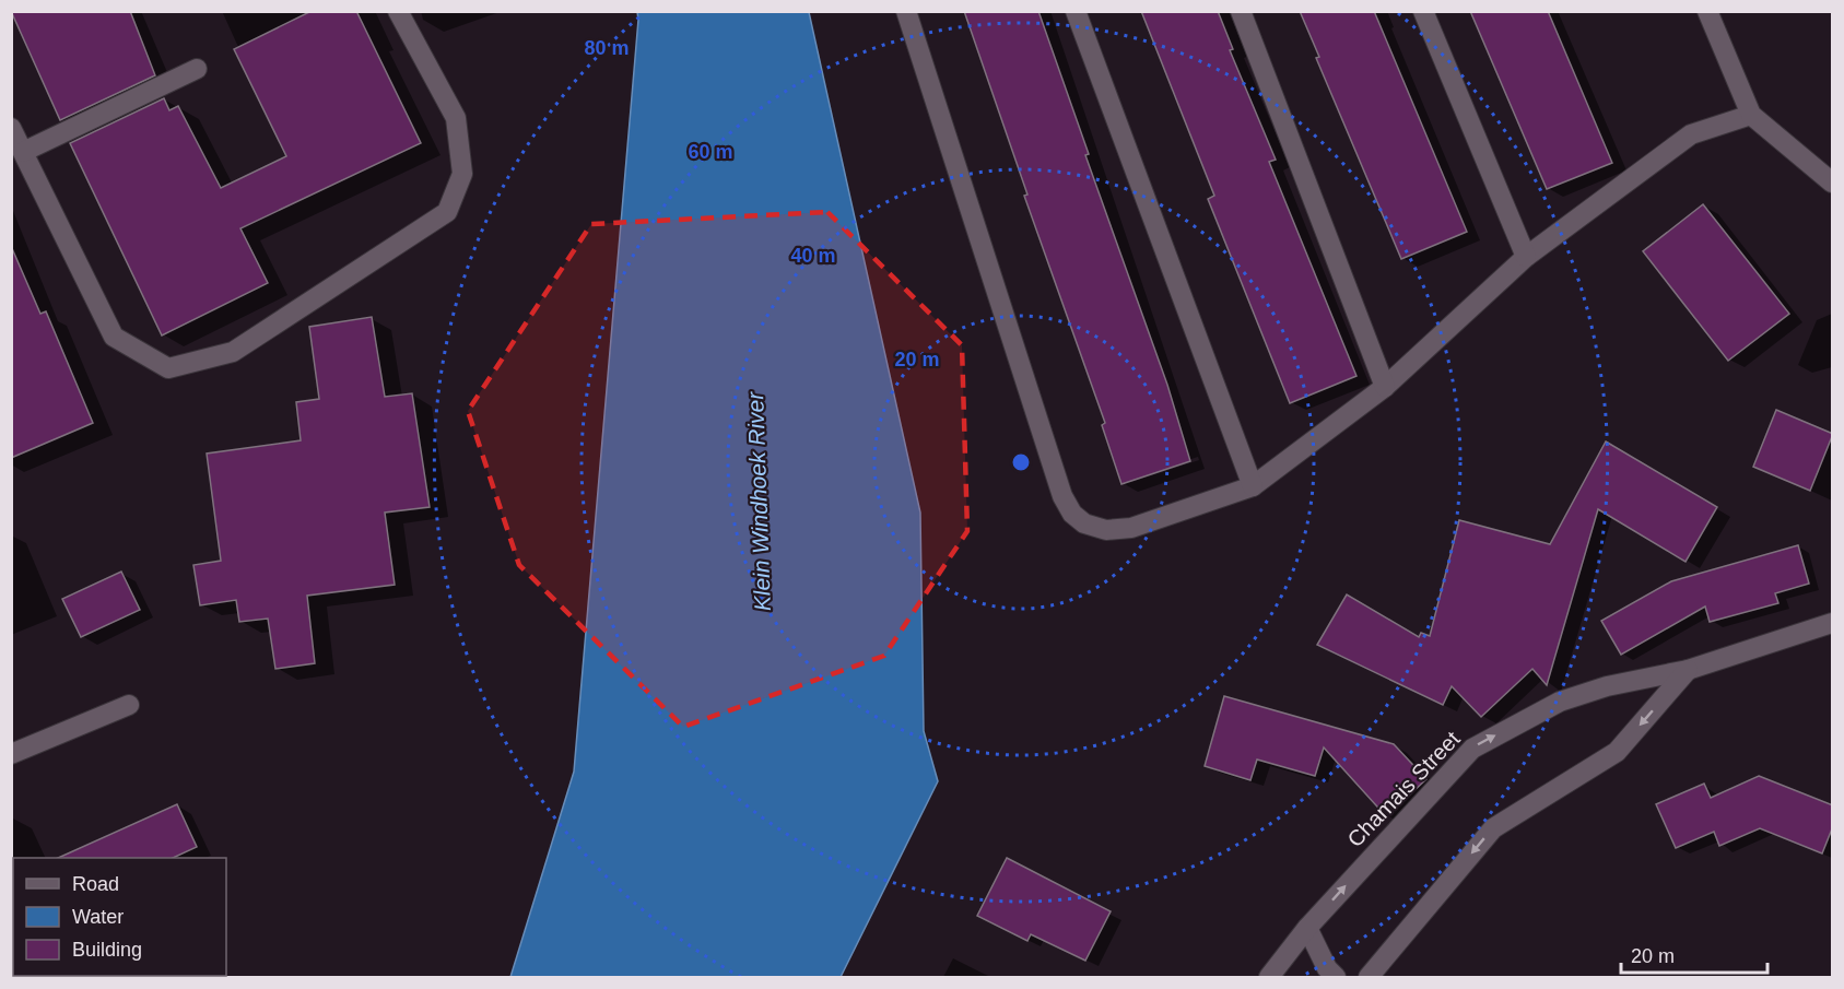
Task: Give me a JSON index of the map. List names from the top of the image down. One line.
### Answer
{"streets":{"street":["Chamais Street"]},"water":["Klein Windhoek River"],"legend":["Road","Water","Building"],"scale_bar":"20 m","rings":["80 m","60 m","40 m","20 m"]}
